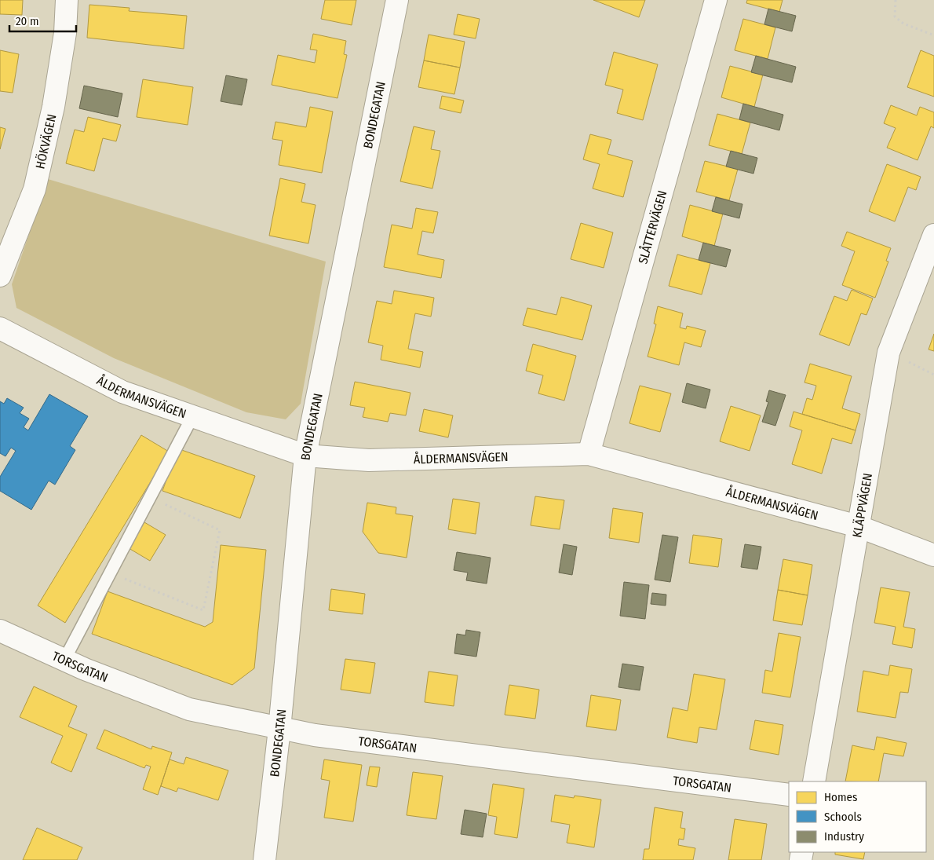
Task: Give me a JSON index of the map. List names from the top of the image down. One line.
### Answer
{"streets":{"street":["BONDEGATAN","HÖKVÄGEN","SLÅTTERVÄGEN","ÅLDERMANSVÄGEN","KLÄPPVÄGEN","TORSGATAN"]},"crossings":[["BONDEGATAN","ÅLDERMANSVÄGEN"],["BONDEGATAN","TORSGATAN"],["SLÅTTERVÄGEN","ÅLDERMANSVÄGEN"],["ÅLDERMANSVÄGEN","KLÄPPVÄGEN"]],"legend":["Homes","Schools","Industry"],"scale_bar":"20 m"}
